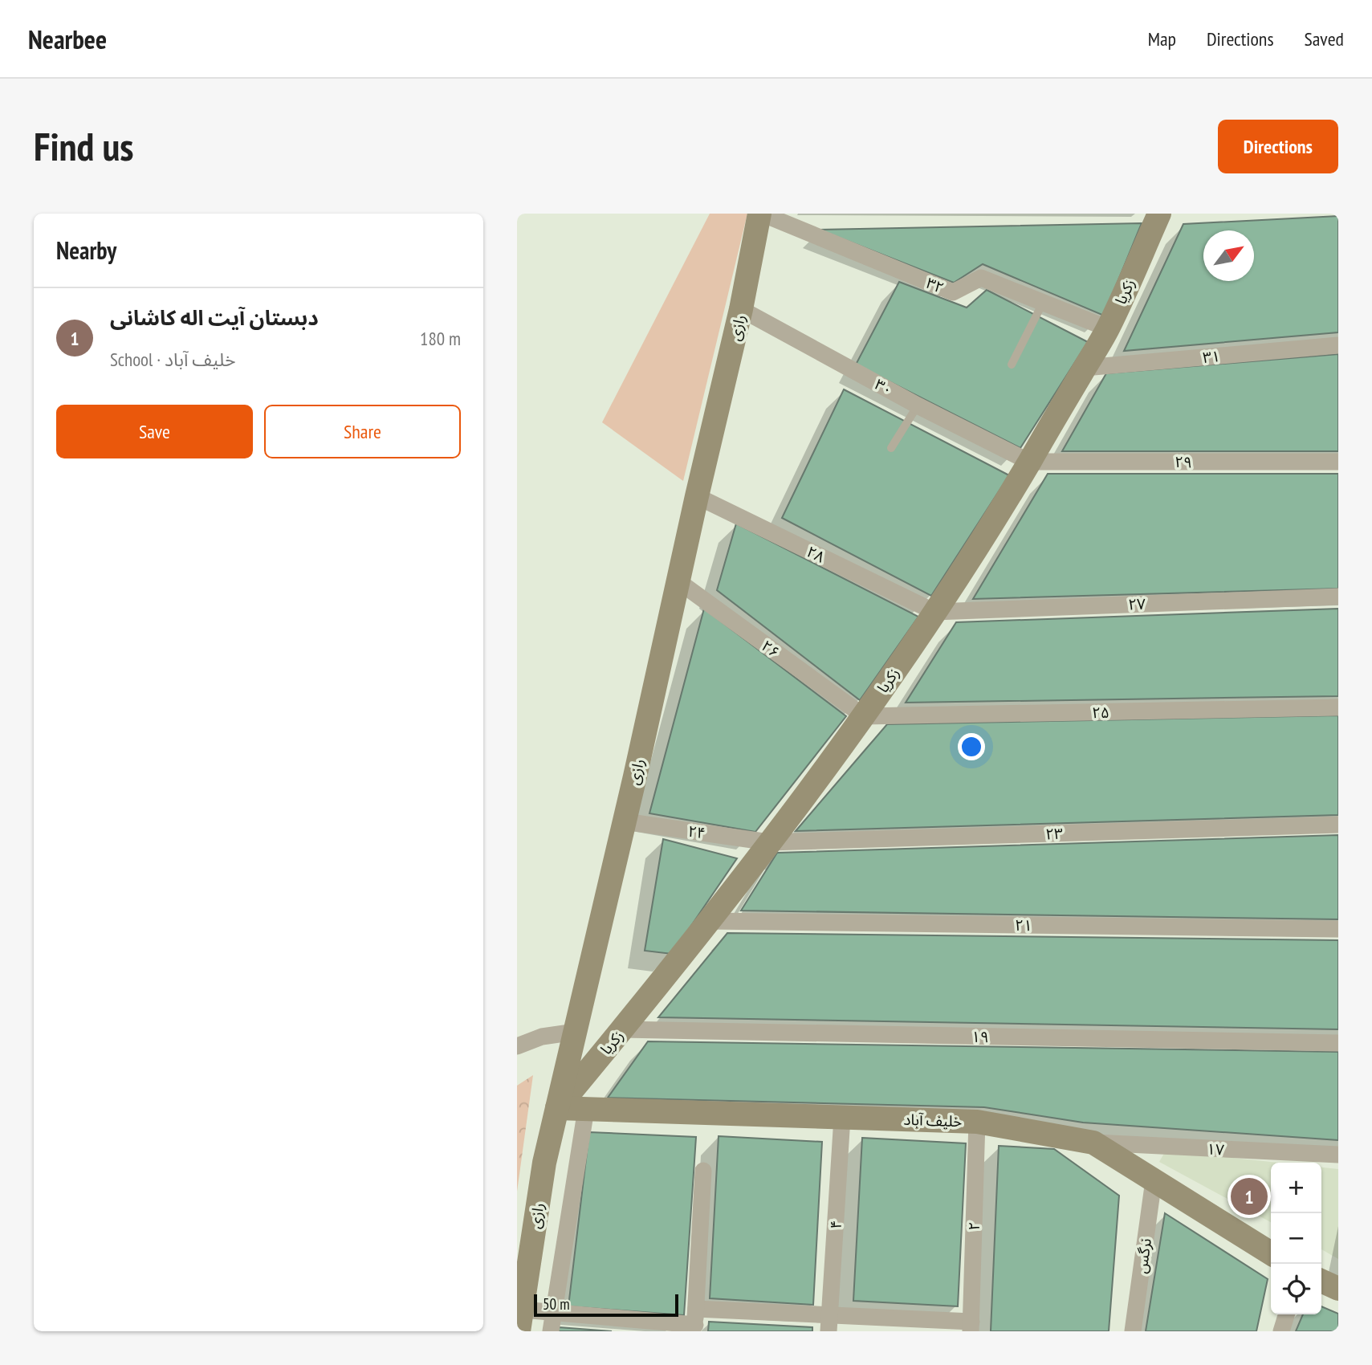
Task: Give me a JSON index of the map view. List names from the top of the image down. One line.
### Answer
{"streets":{"street":["۳۲","زکریا","رازی","۳۱","۳۰","۲۹","۲۸","۲۷","۲۶","۲۵","۲۴","۲۳","۲۱","۱۹","خلیف آباد","۱۷","۴","۲","نرگس"]},"crossings":[["۳۲","زکریا"],["۳۲","رازی"],["زکریا","رازی"],["زکریا","۳۱"],["زکریا","۳۰"],["زکریا","۲۹"],["زکریا","۲۸"],["زکریا","۲۷"],["زکریا","۲۶"],["زکریا","۲۵"],["زکریا","۲۴"],["زکریا","۲۳"],["زکریا","۲۱"],["زکریا","۱۹"],["زکریا","خلیف آباد"],["رازی","۳۰"],["رازی","۲۸"],["رازی","۲۶"],["رازی","۲۴"],["رازی","خلیف آباد"],["۳۰","۲۹"],["۲۸","۲۷"],["۲۶","۲۵"],["۲۴","۲۳"],["خلیف آباد","۱۷"],["خلیف آباد","۴"],["خلیف آباد","۲"],["خلیف آباد","نرگس"]],"scale_bar":"50 m","north":"top right","page":{"header":"Nearbee","nav":["Map","Directions","Saved"],"buttons":["Directions",["Save","Share"]],"title":"Find us","heading":"Nearby","list":[{"mark":"1","name":"دبستان آیت اله کاشانی","note":"School · خلیف آباد","value":"180 m"}],"map_buttons":["+","−"],"pins":"1","scale":"50 m"}}
